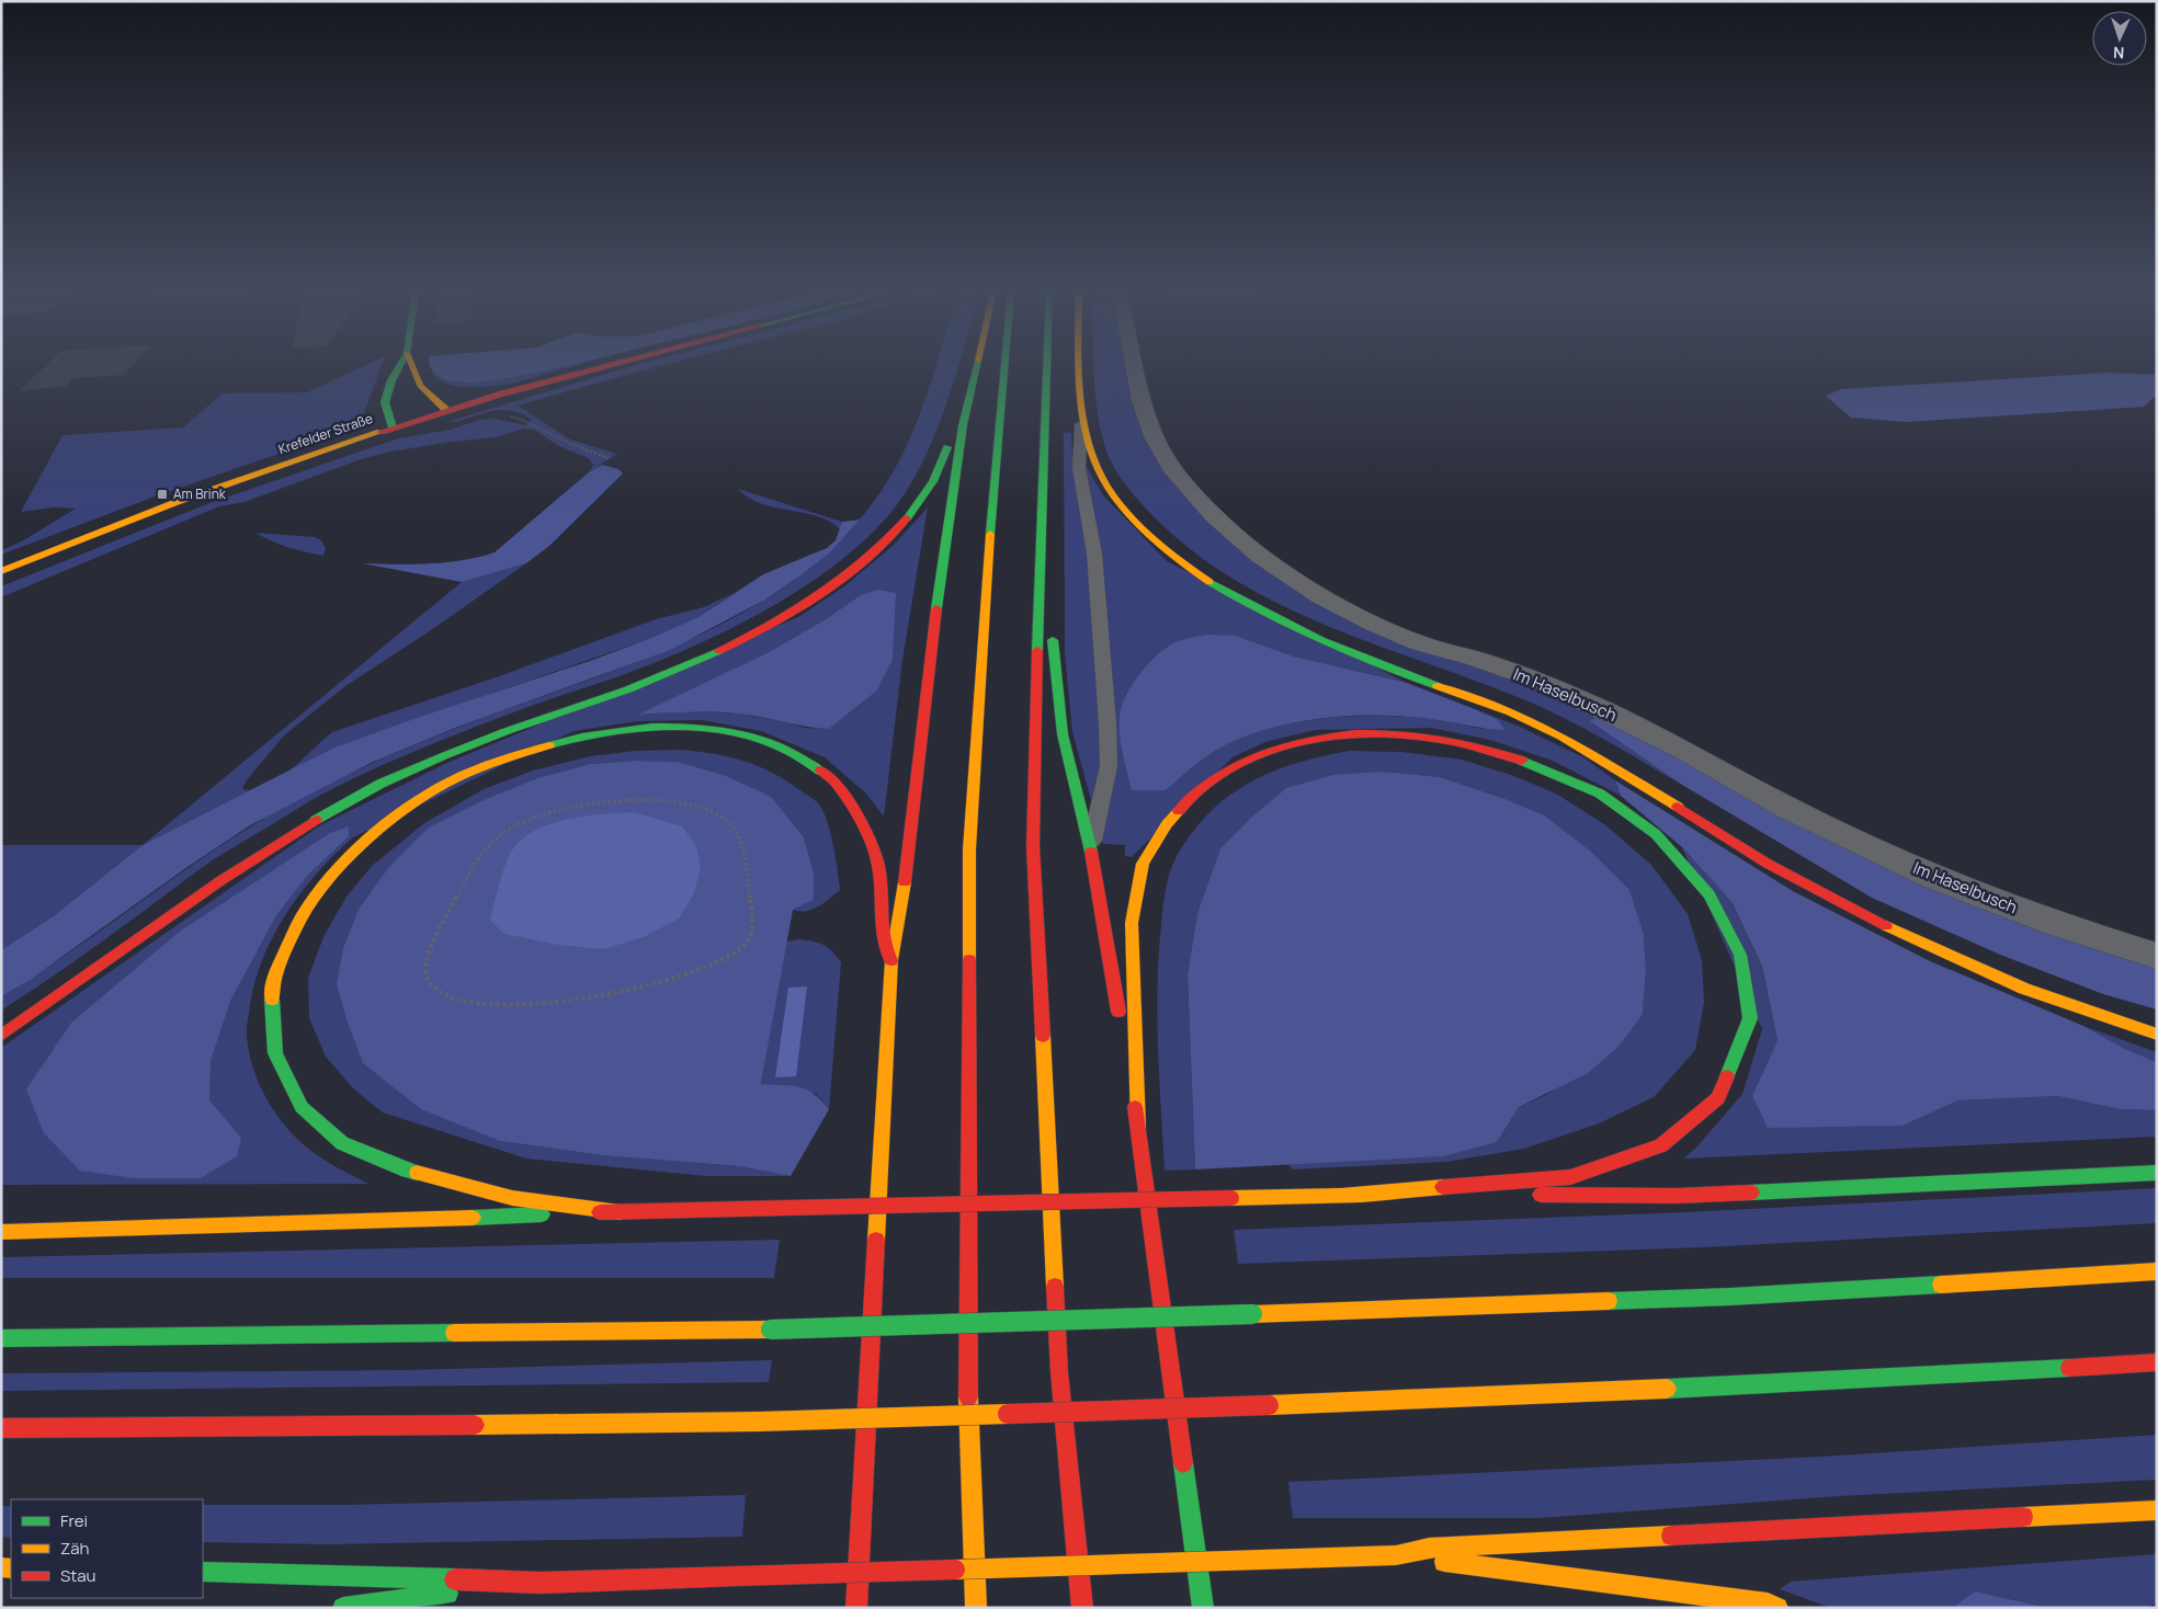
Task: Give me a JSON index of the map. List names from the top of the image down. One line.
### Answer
{"streets":{"main road":["Krefelder Straße"],"street":["Im Haselbusch"]},"places":{"transit":["Am Brink"]},"legend":["Frei","Zäh","Stau"],"north":"bottom"}
